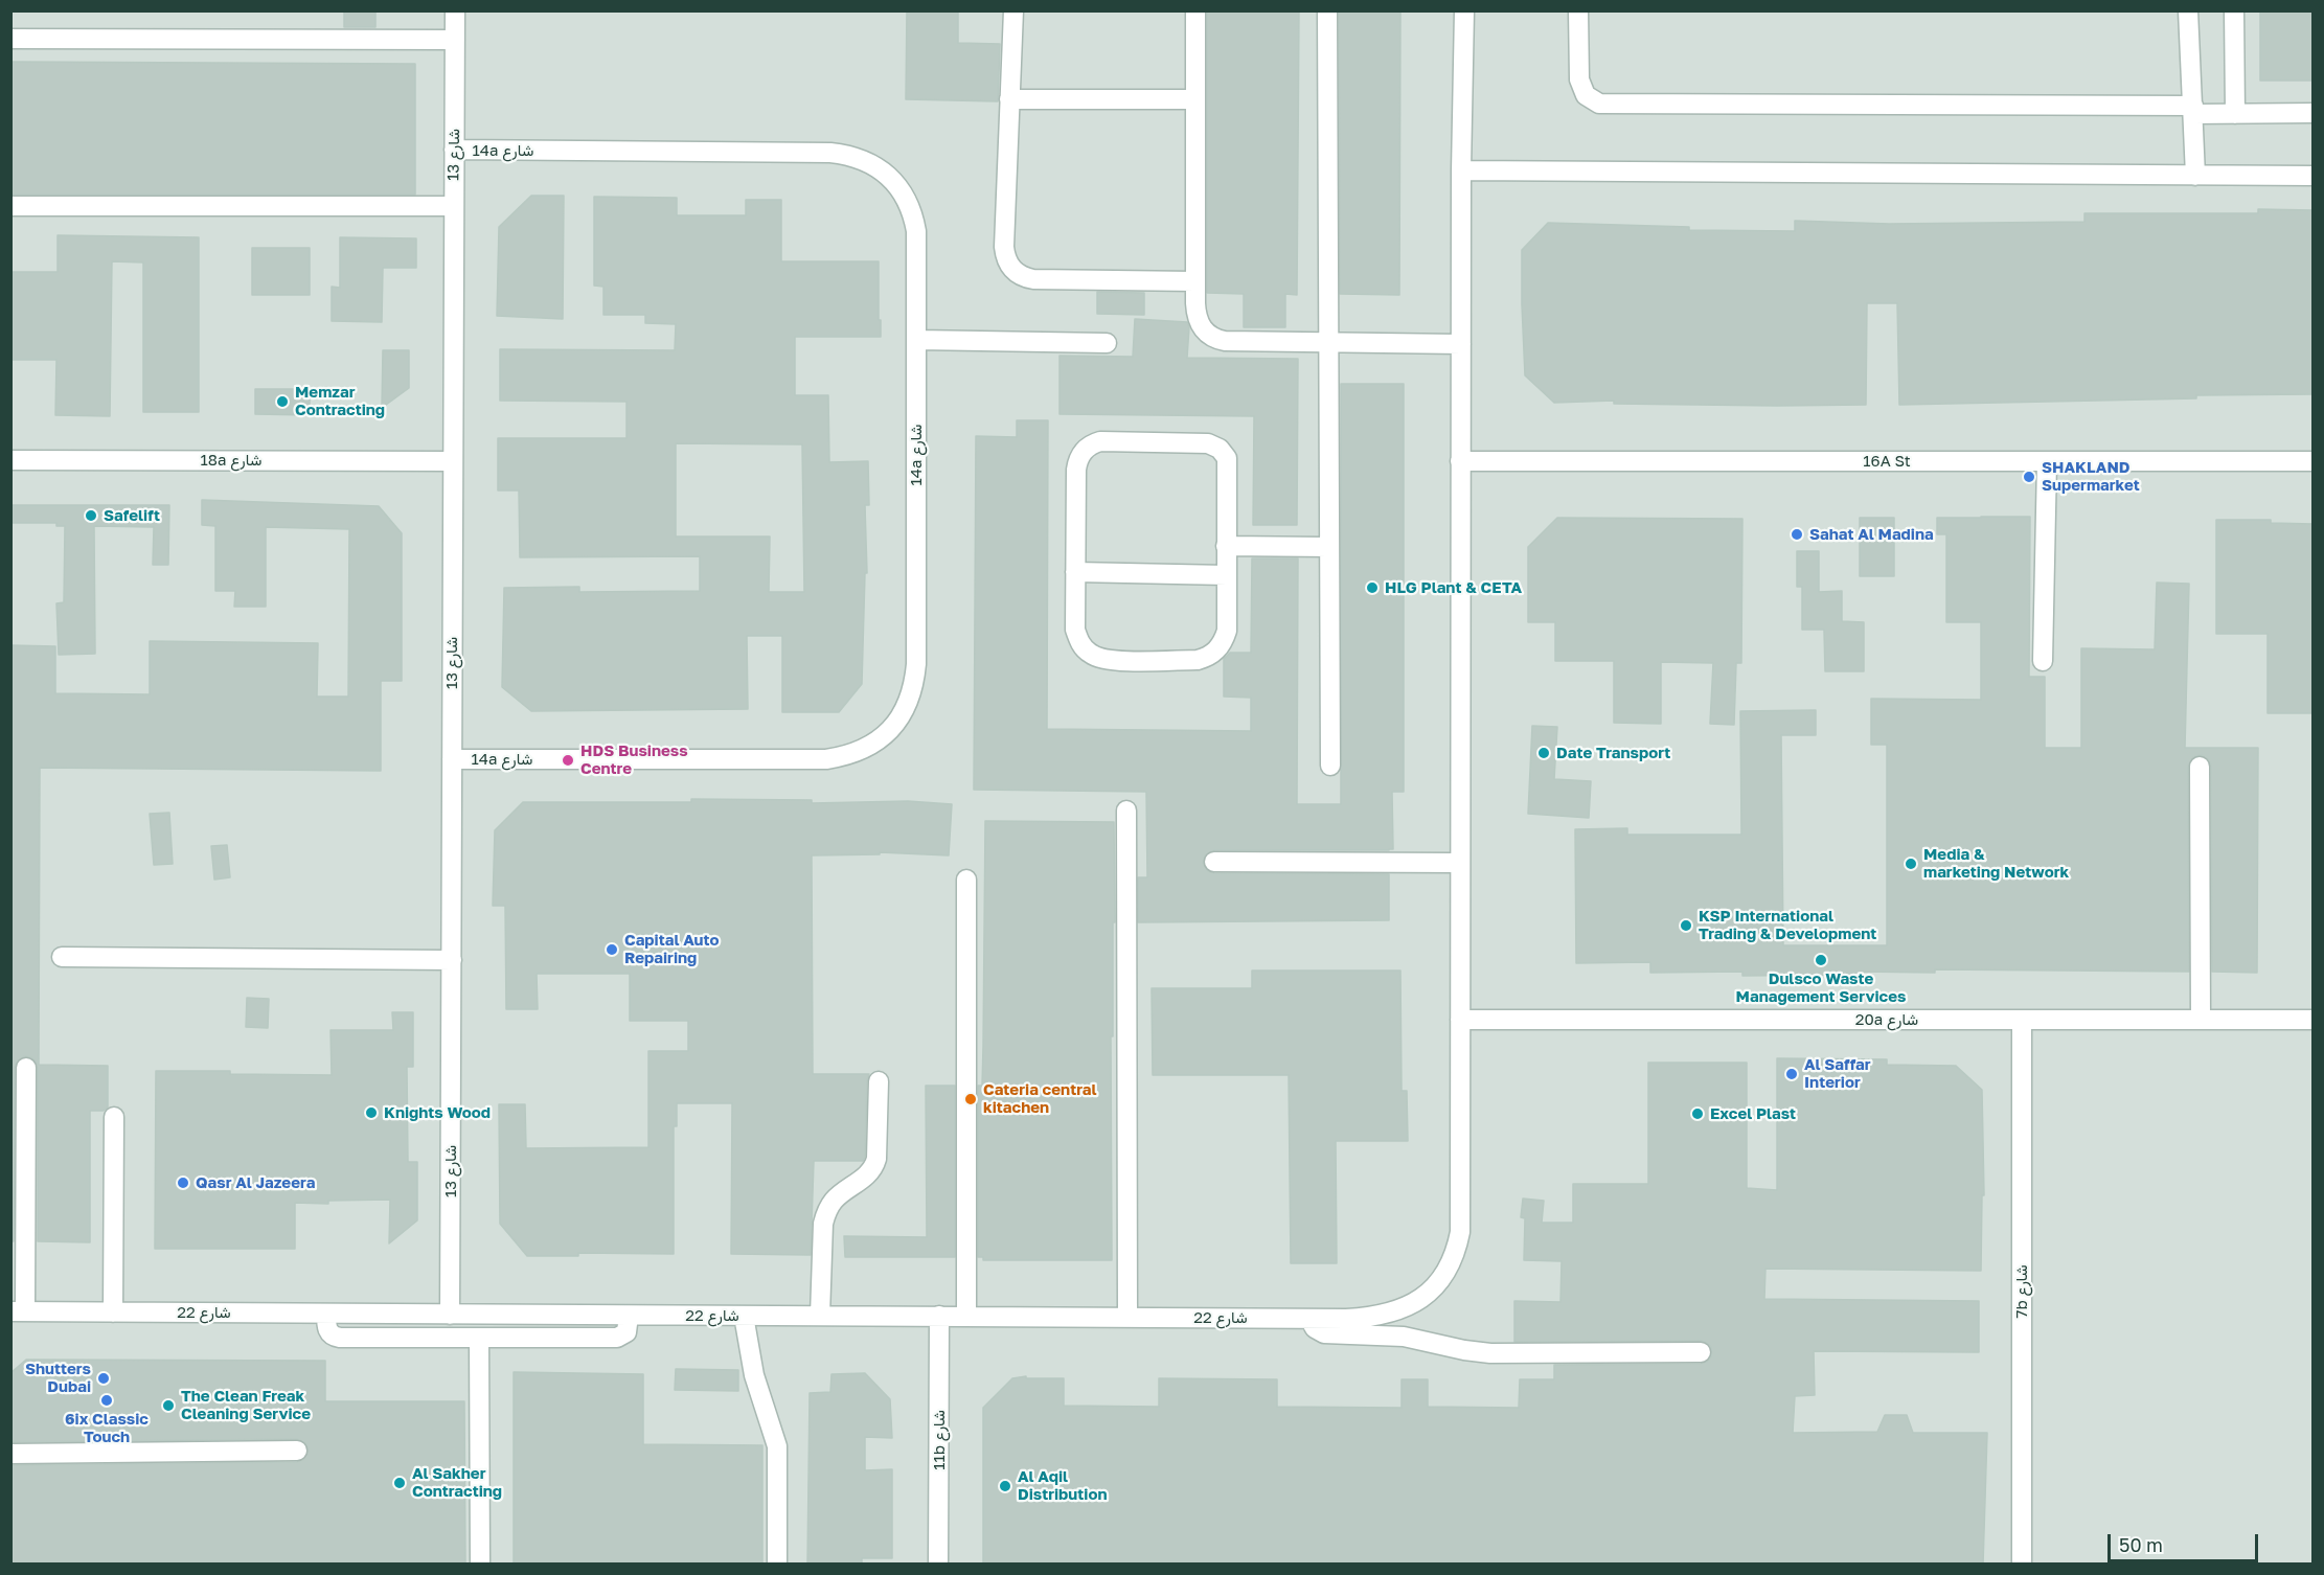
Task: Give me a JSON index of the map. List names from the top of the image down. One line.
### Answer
{"streets":{"street":["14a شارع","شارع 13","18a شارع","16A St","20a شارع","7b شارع","شارع 22","11b شارع"]},"crossings":[["14a شارع","شارع 13"],["شارع 13","18a شارع"],["شارع 13","شارع 22"],["20a شارع","7b شارع"],["20a شارع","شارع 22"],["شارع 22","11b شارع"]],"places":["Memzar Contracting","SHAKLAND Supermarket","Safelift","Sahat Al Madina","HLG Plant & CETA","Date Transport","HDS Business Centre","Media & marketing Network","KSP International Trading & Development","Capital Auto Repairing","Dulsco Waste Management Services","Al Saffar Interior","Cateria central kitachen","Knights Wood","Excel Plast","Qasr Al Jazeera","Shutters Dubai","6ix Classic Touch","The Clean Freak Cleaning Service","Al Sakher Contracting","Al Aqil Distribution"],"scale_bar":"50 m"}
